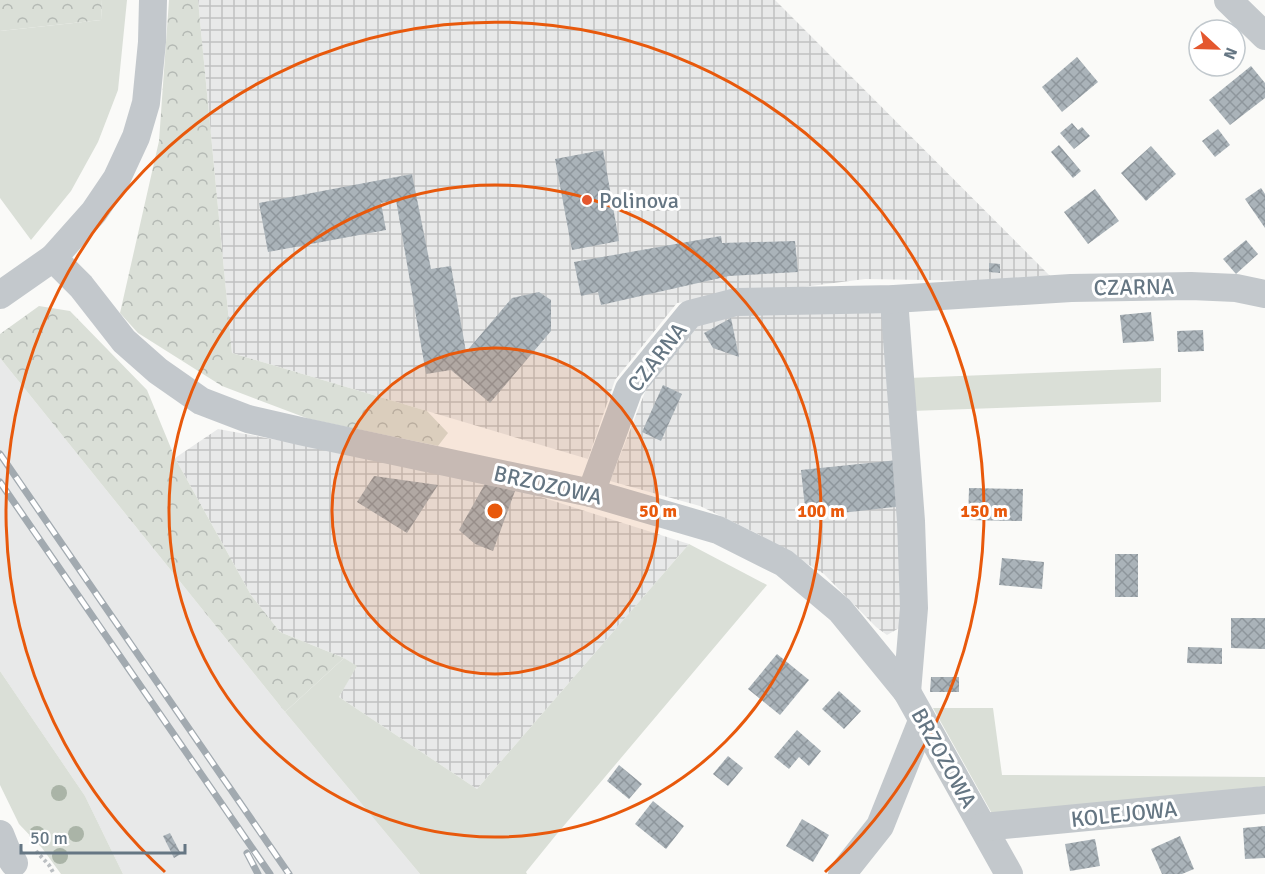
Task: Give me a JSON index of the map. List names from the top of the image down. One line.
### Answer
{"streets":{"street":["CZARNA","BRZOZOWA","KOLEJOWA"]},"crossings":[["CZARNA","BRZOZOWA"],["BRZOZOWA","KOLEJOWA"]],"places":["Polinova"],"scale_bar":"50 m","north":"right","rings":["50 m","100 m","150 m"]}
